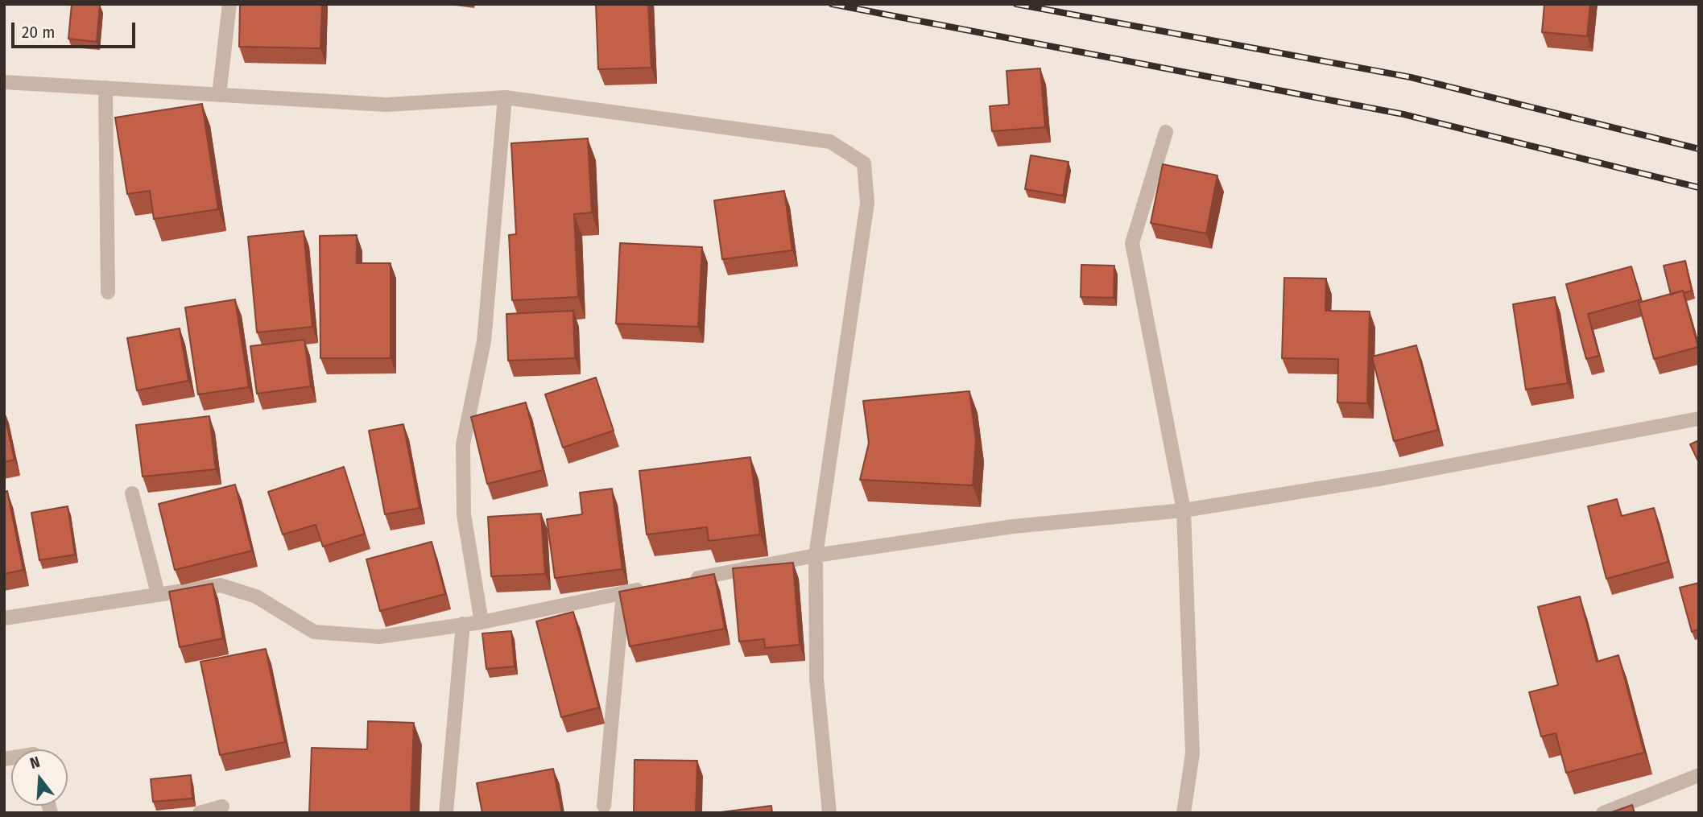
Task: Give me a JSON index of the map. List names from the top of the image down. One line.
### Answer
{"scale_bar":"20 m","north":"top"}
